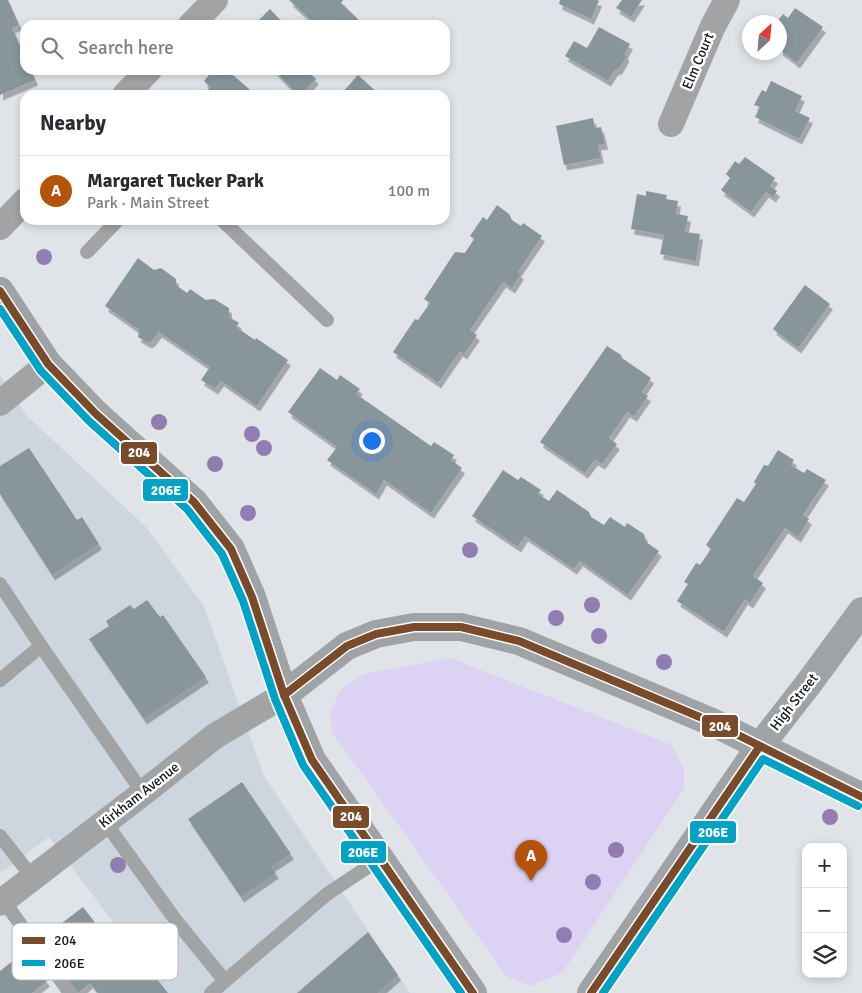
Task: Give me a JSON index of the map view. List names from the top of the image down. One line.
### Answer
{"streets":{"main road":["High Street"],"street":["Elm Court","Kirkham Avenue"]},"lines":["transit line 204","transit line 206E"],"legend":["204","206E"],"north":"top right","page":{"search":"Search here","heading":"Nearby","list":[{"mark":"A","name":"Margaret Tucker Park","note":"Park · Main Street","value":"100 m"}],"pins":"A","map_buttons":["+","−"]}}
